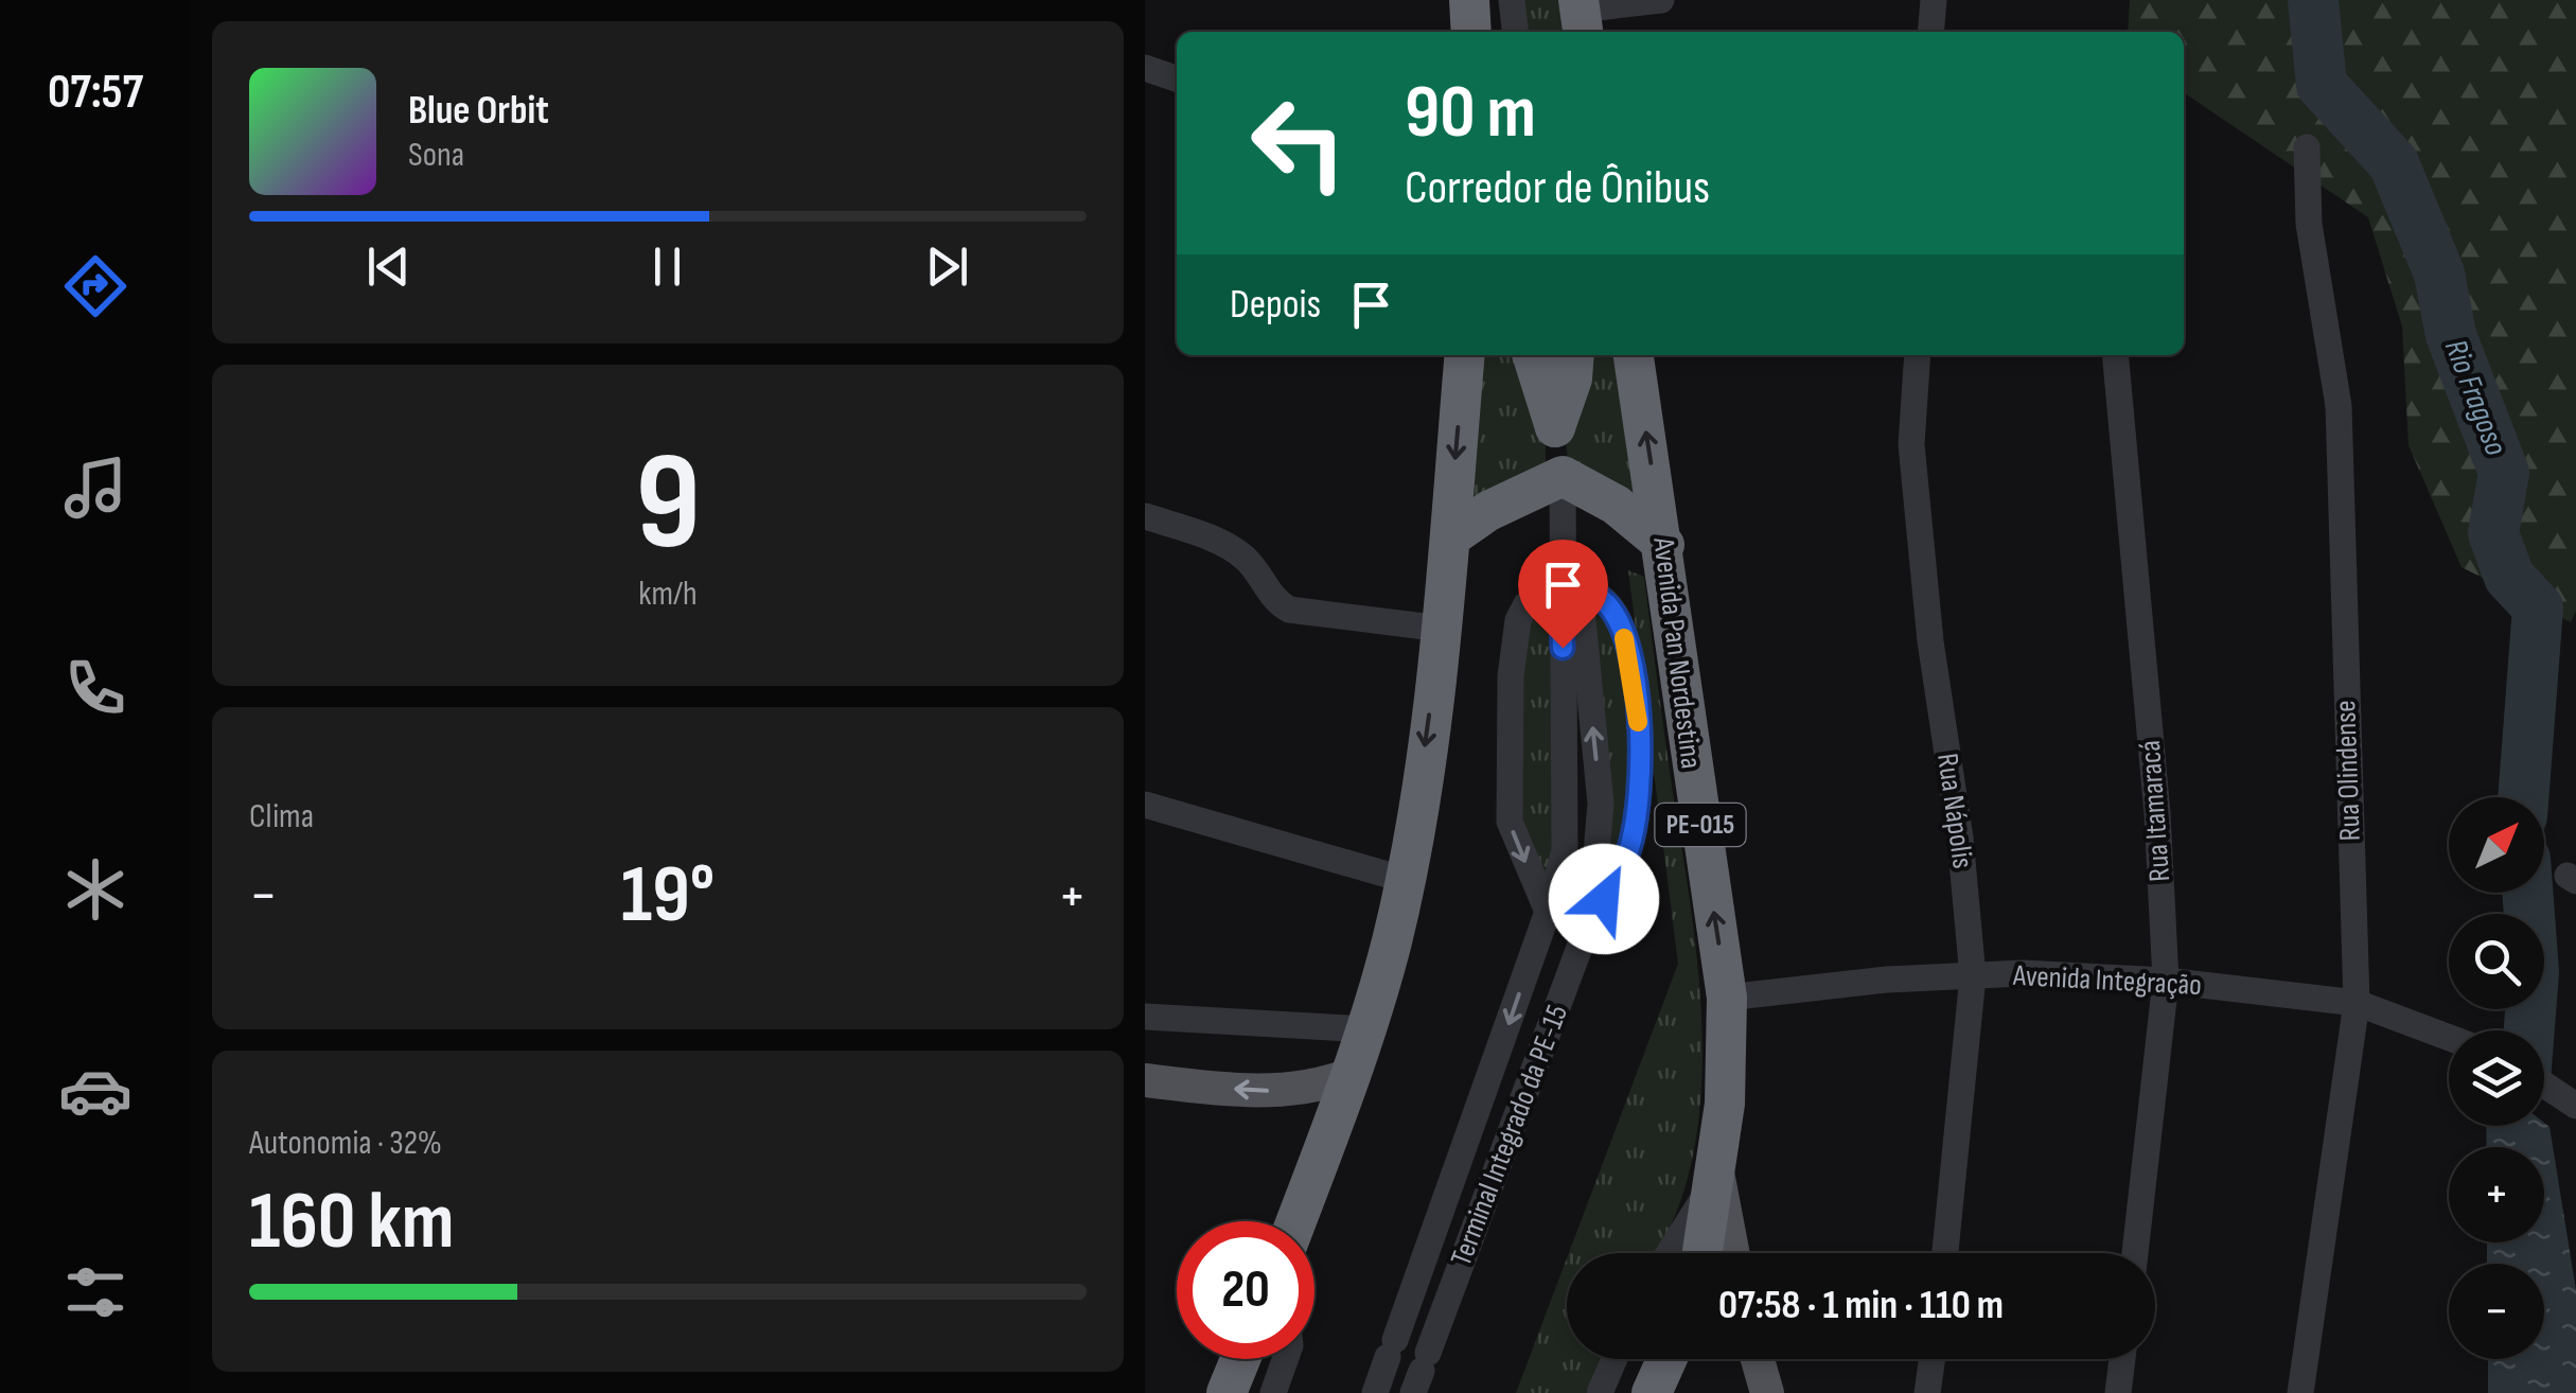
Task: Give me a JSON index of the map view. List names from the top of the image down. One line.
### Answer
{"streets":{"highway":["Avenida Pan Nordestina","PE-015"],"street":["Rua Olindense","Rua Nápolis","Rua Itamaracá","Avenida Integração","Terminal Integrado da PE-15"]},"crossings":[["Avenida Pan Nordestina","Avenida Integração"],["Rua Olindense","Avenida Integração"],["Rua Nápolis","Avenida Integração"],["Rua Itamaracá","Avenida Integração"]],"water":["Rio Fragoso"],"north":"top right","page":{"tabs":"07:57","turn":["90 m","Corredor de Ônibus"],"song":["Blue Orbit","Sona"],"then":"Depois","tile":[["9","km/h"],"Clima",["Autonomia · 32%","160 km"]],"map_buttons":["+","−"],"heat":["−","19°","+"],"limit":"20","trip":"07:58 · 1 min · 110 m"}}
